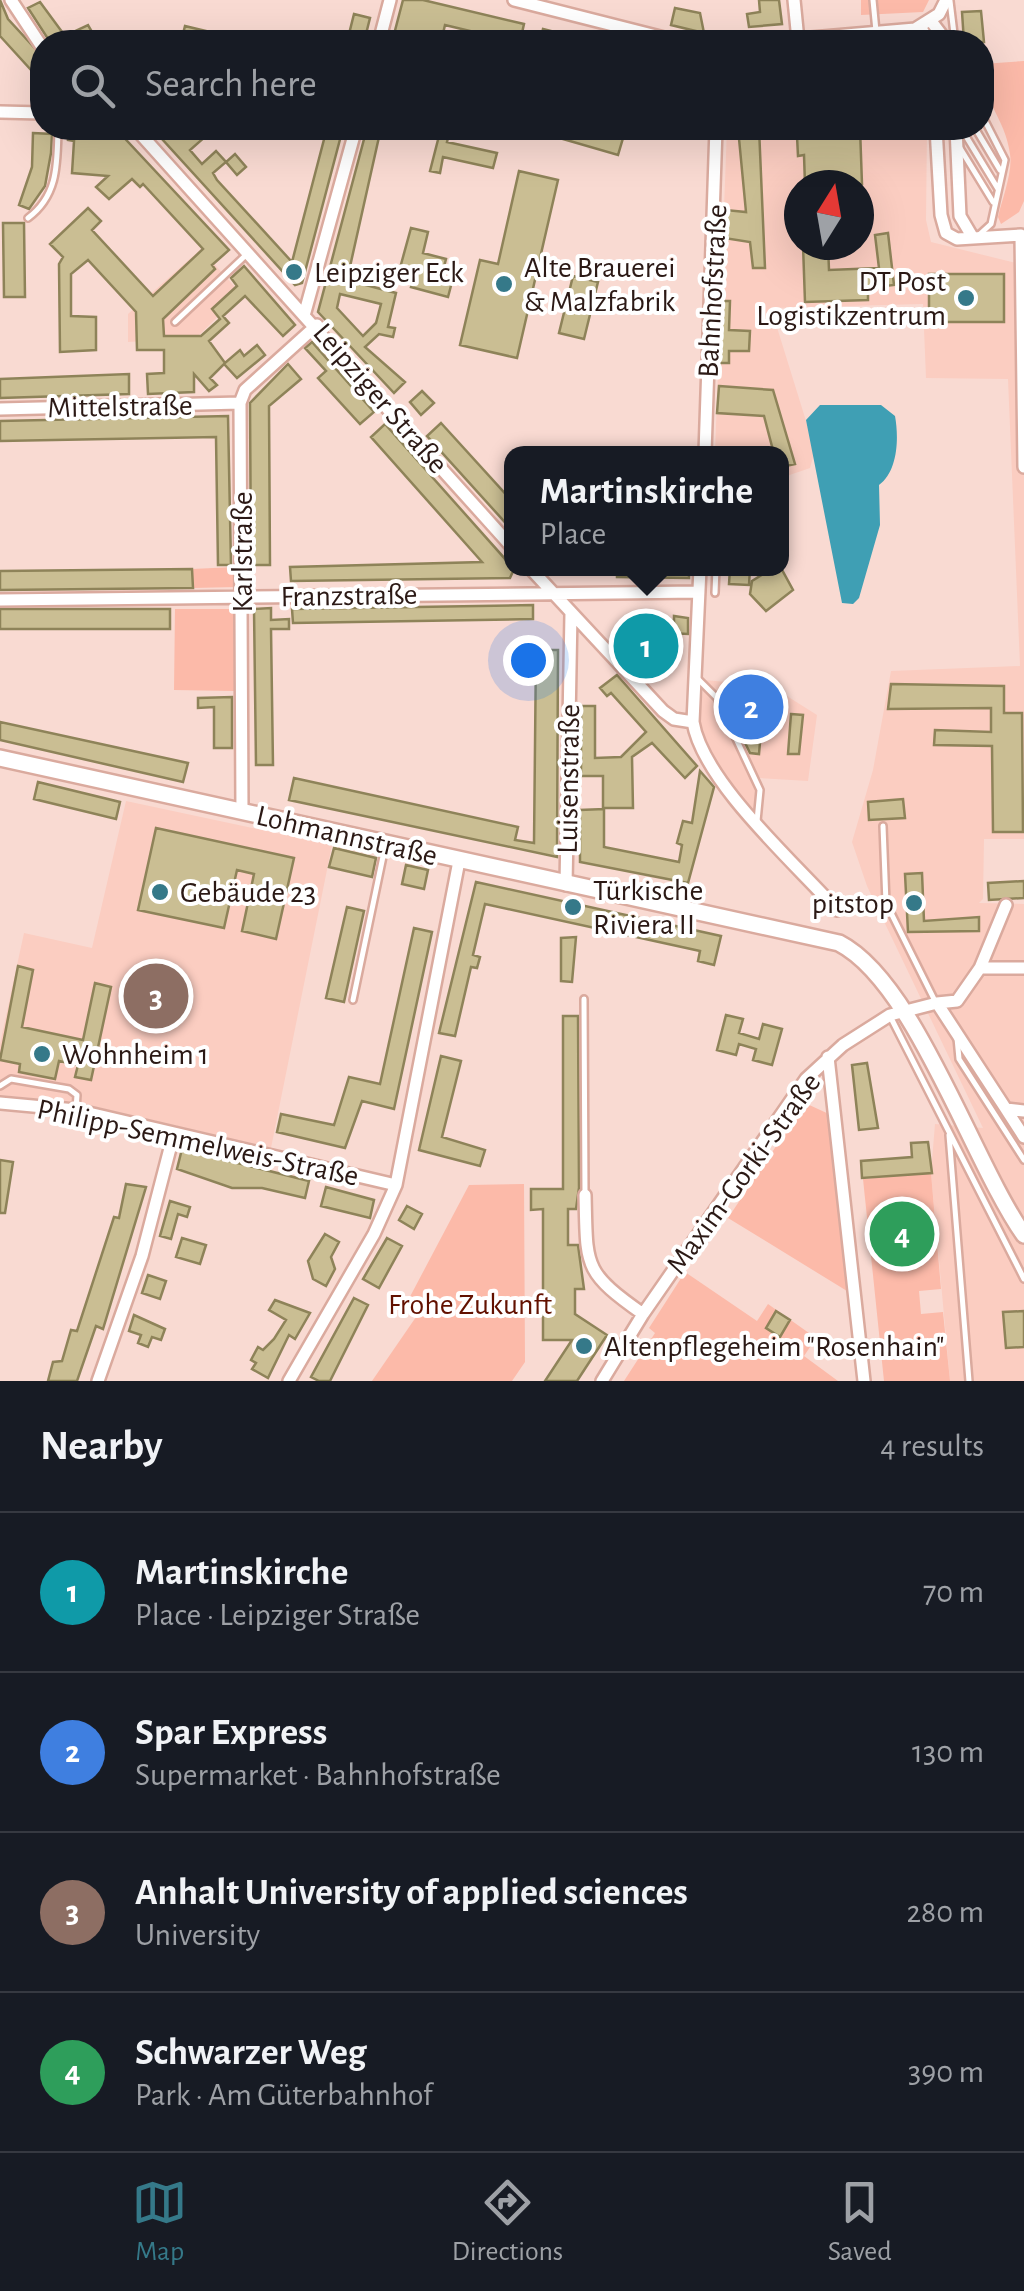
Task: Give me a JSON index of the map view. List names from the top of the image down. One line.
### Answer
{"streets":{"main road":["Lohmannstraße"],"street":["Bahnhofstraße","Leipziger Straße","Mittelstraße","Karlstraße","Franzstraße","Luisenstraße","Philipp-Semmelweis-Straße","Maxim-Gorki-Straße"]},"crossings":[["Mittelstraße","Karlstraße"],["Karlstraße","Franzstraße"],["Karlstraße","Lohmannstraße"],["Luisenstraße","Lohmannstraße"],["Lohmannstraße","Maxim-Gorki-Straße"]],"parks":["Frohe Zukunft"],"places":["Leipziger Eck","Alte Brauerei & Malzfabrik","DT Post Logistikzentrum","Gebäude 23","pitstop","Türkische Riviera II","Wohnheim 1","Altenpflegeheim \"Rosenhain\""],"north":"top","page":{"search":"Search here","popup":["Martinskirche","Place"],"pins":["1","2","3","4"],"heading":["Nearby","4 results"],"list":[{"mark":"1","name":"Martinskirche","note":"Place · Leipziger Straße","value":"70 m"},{"mark":"2","name":"Spar Express","note":"Supermarket · Bahnhofstraße","value":"130 m"},{"mark":"3","name":"Anhalt University of applied sciences","note":"University","value":"280 m"},{"mark":"4","name":"Schwarzer Weg","note":"Park · Am Güterbahnhof","value":"390 m"}],"nav":["Map","Directions","Saved"]}}
